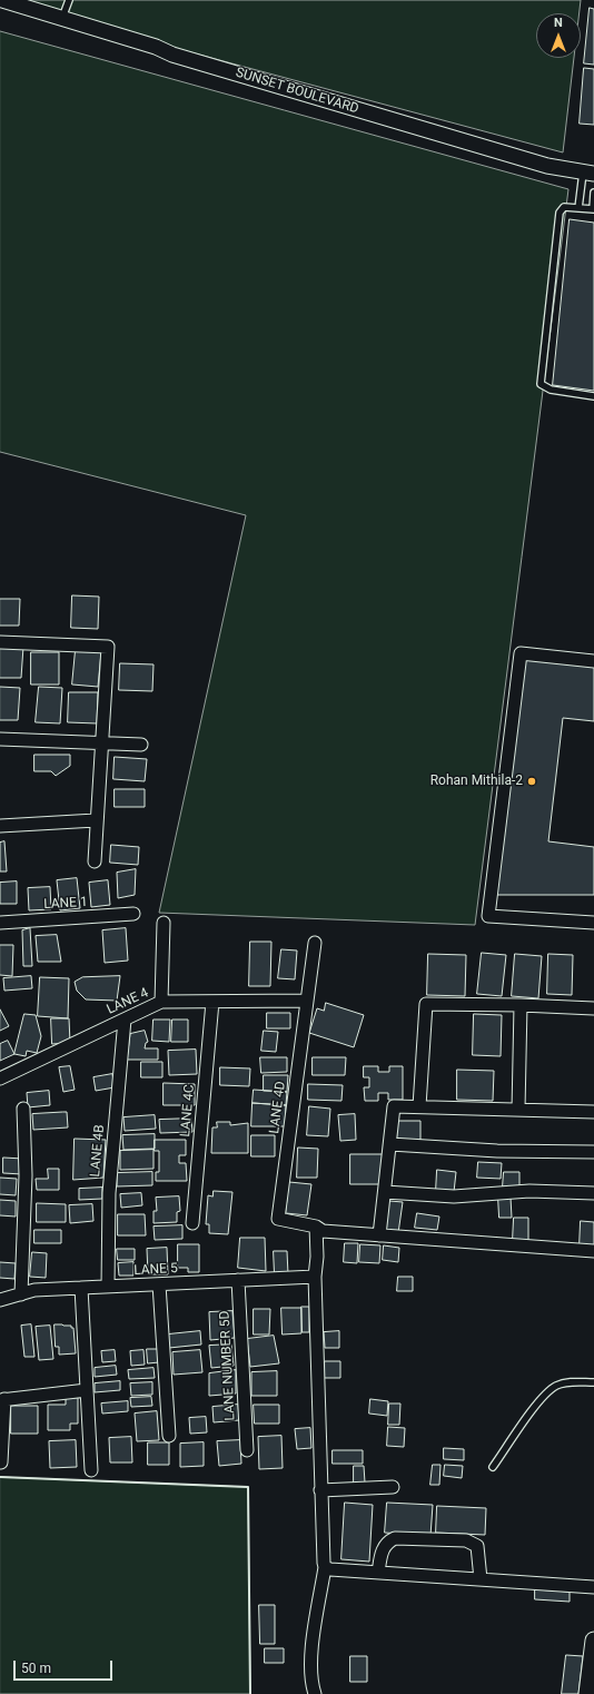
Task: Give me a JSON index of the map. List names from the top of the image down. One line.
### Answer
{"streets":{"street":["SUNSET BOULEVARD","LANE 1","LANE 4","LANE 4D","LANE 4C","LANE 4B","LANE 5","LANE NUMBER 5D"]},"crossings":[["LANE 4","LANE 4D"],["LANE 4","LANE 4C"],["LANE 4","LANE 4B"],["LANE 4B","LANE 5"],["LANE 5","LANE NUMBER 5D"]],"places":["Rohan Mithila-2"],"scale_bar":"50 m","north":"top"}
